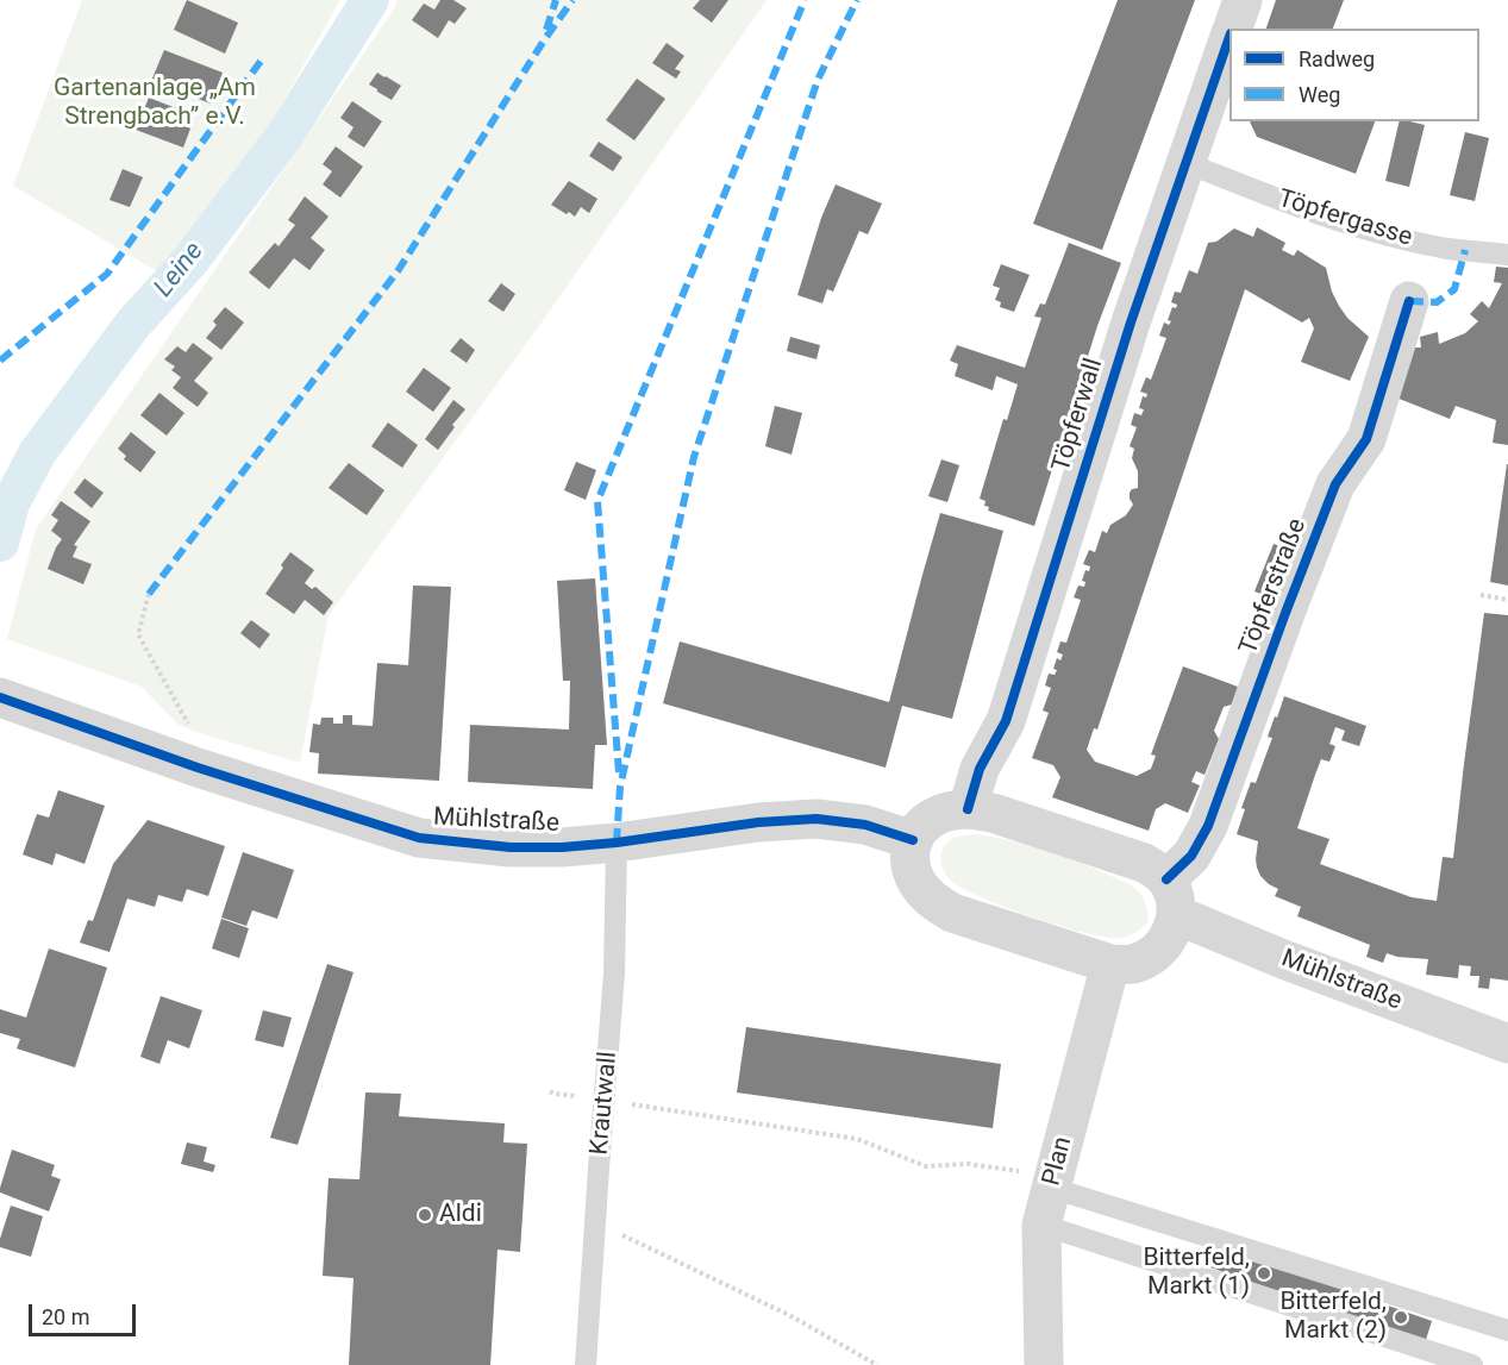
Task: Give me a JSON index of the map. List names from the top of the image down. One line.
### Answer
{"streets":{"street":["Töpferwall","Töpferstraße","Mühlstraße","Plan"],"lane":["Töpfergasse","Krautwall"]},"crossings":[["Töpfergasse","Töpferwall"],["Mühlstraße","Krautwall"]],"water":["Leine"],"parks":["Gartenanlage „Am Strengbach” e.V."],"places":["Aldi","Bitterfeld, Markt (1)","Bitterfeld, Markt (2)"],"legend":["Radweg","Weg"],"scale_bar":"20 m"}
